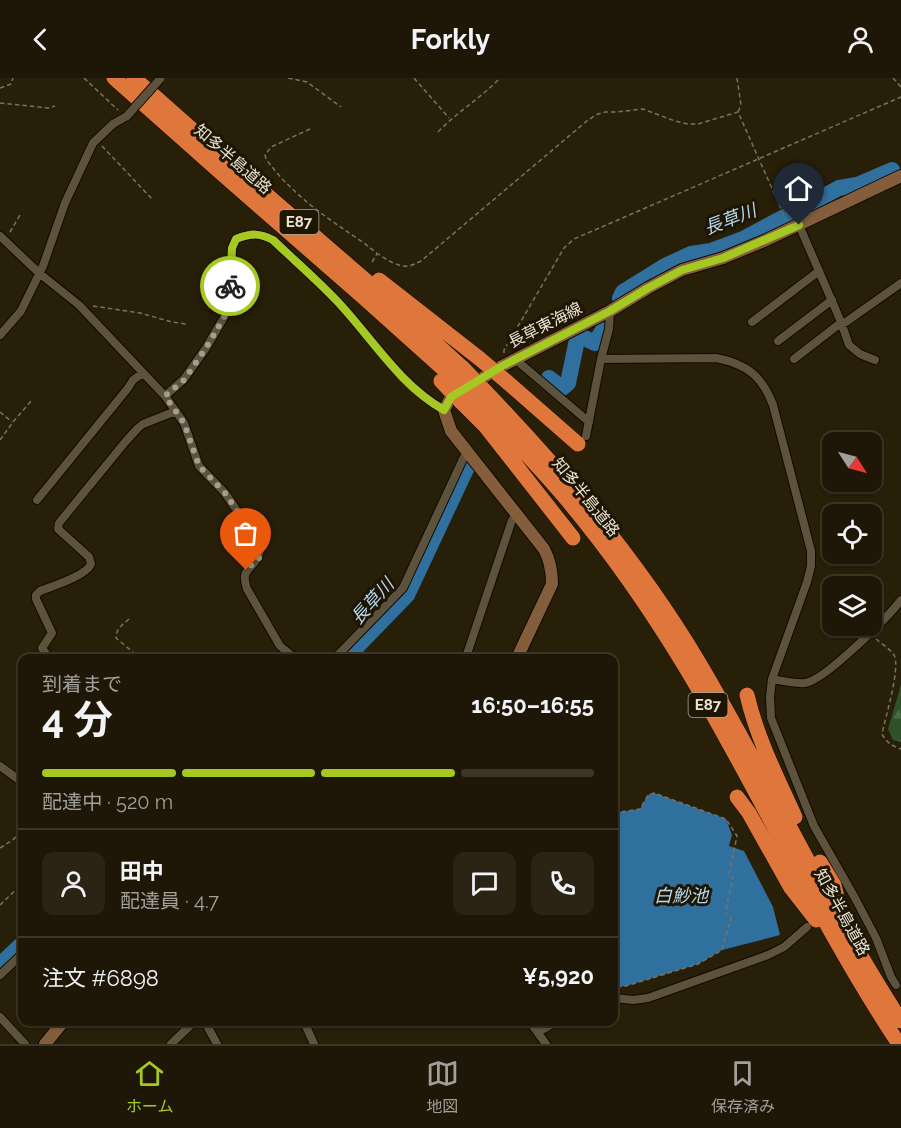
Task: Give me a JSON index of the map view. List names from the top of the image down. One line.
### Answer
{"streets":{"highway":["知多半島道路","E87"],"main road":["長草東海線"]},"water":["長草川","白魦池"],"north":"bottom right","page":{"header":"Forkly","heading":["4 分","到着まで","16:50–16:55"],"panel":["田中","配達員 · 4.7","注文 #6898","¥5,920"],"bar":"配達中 · 520 m","tabs":["ホーム","地図","保存済み"]}}
